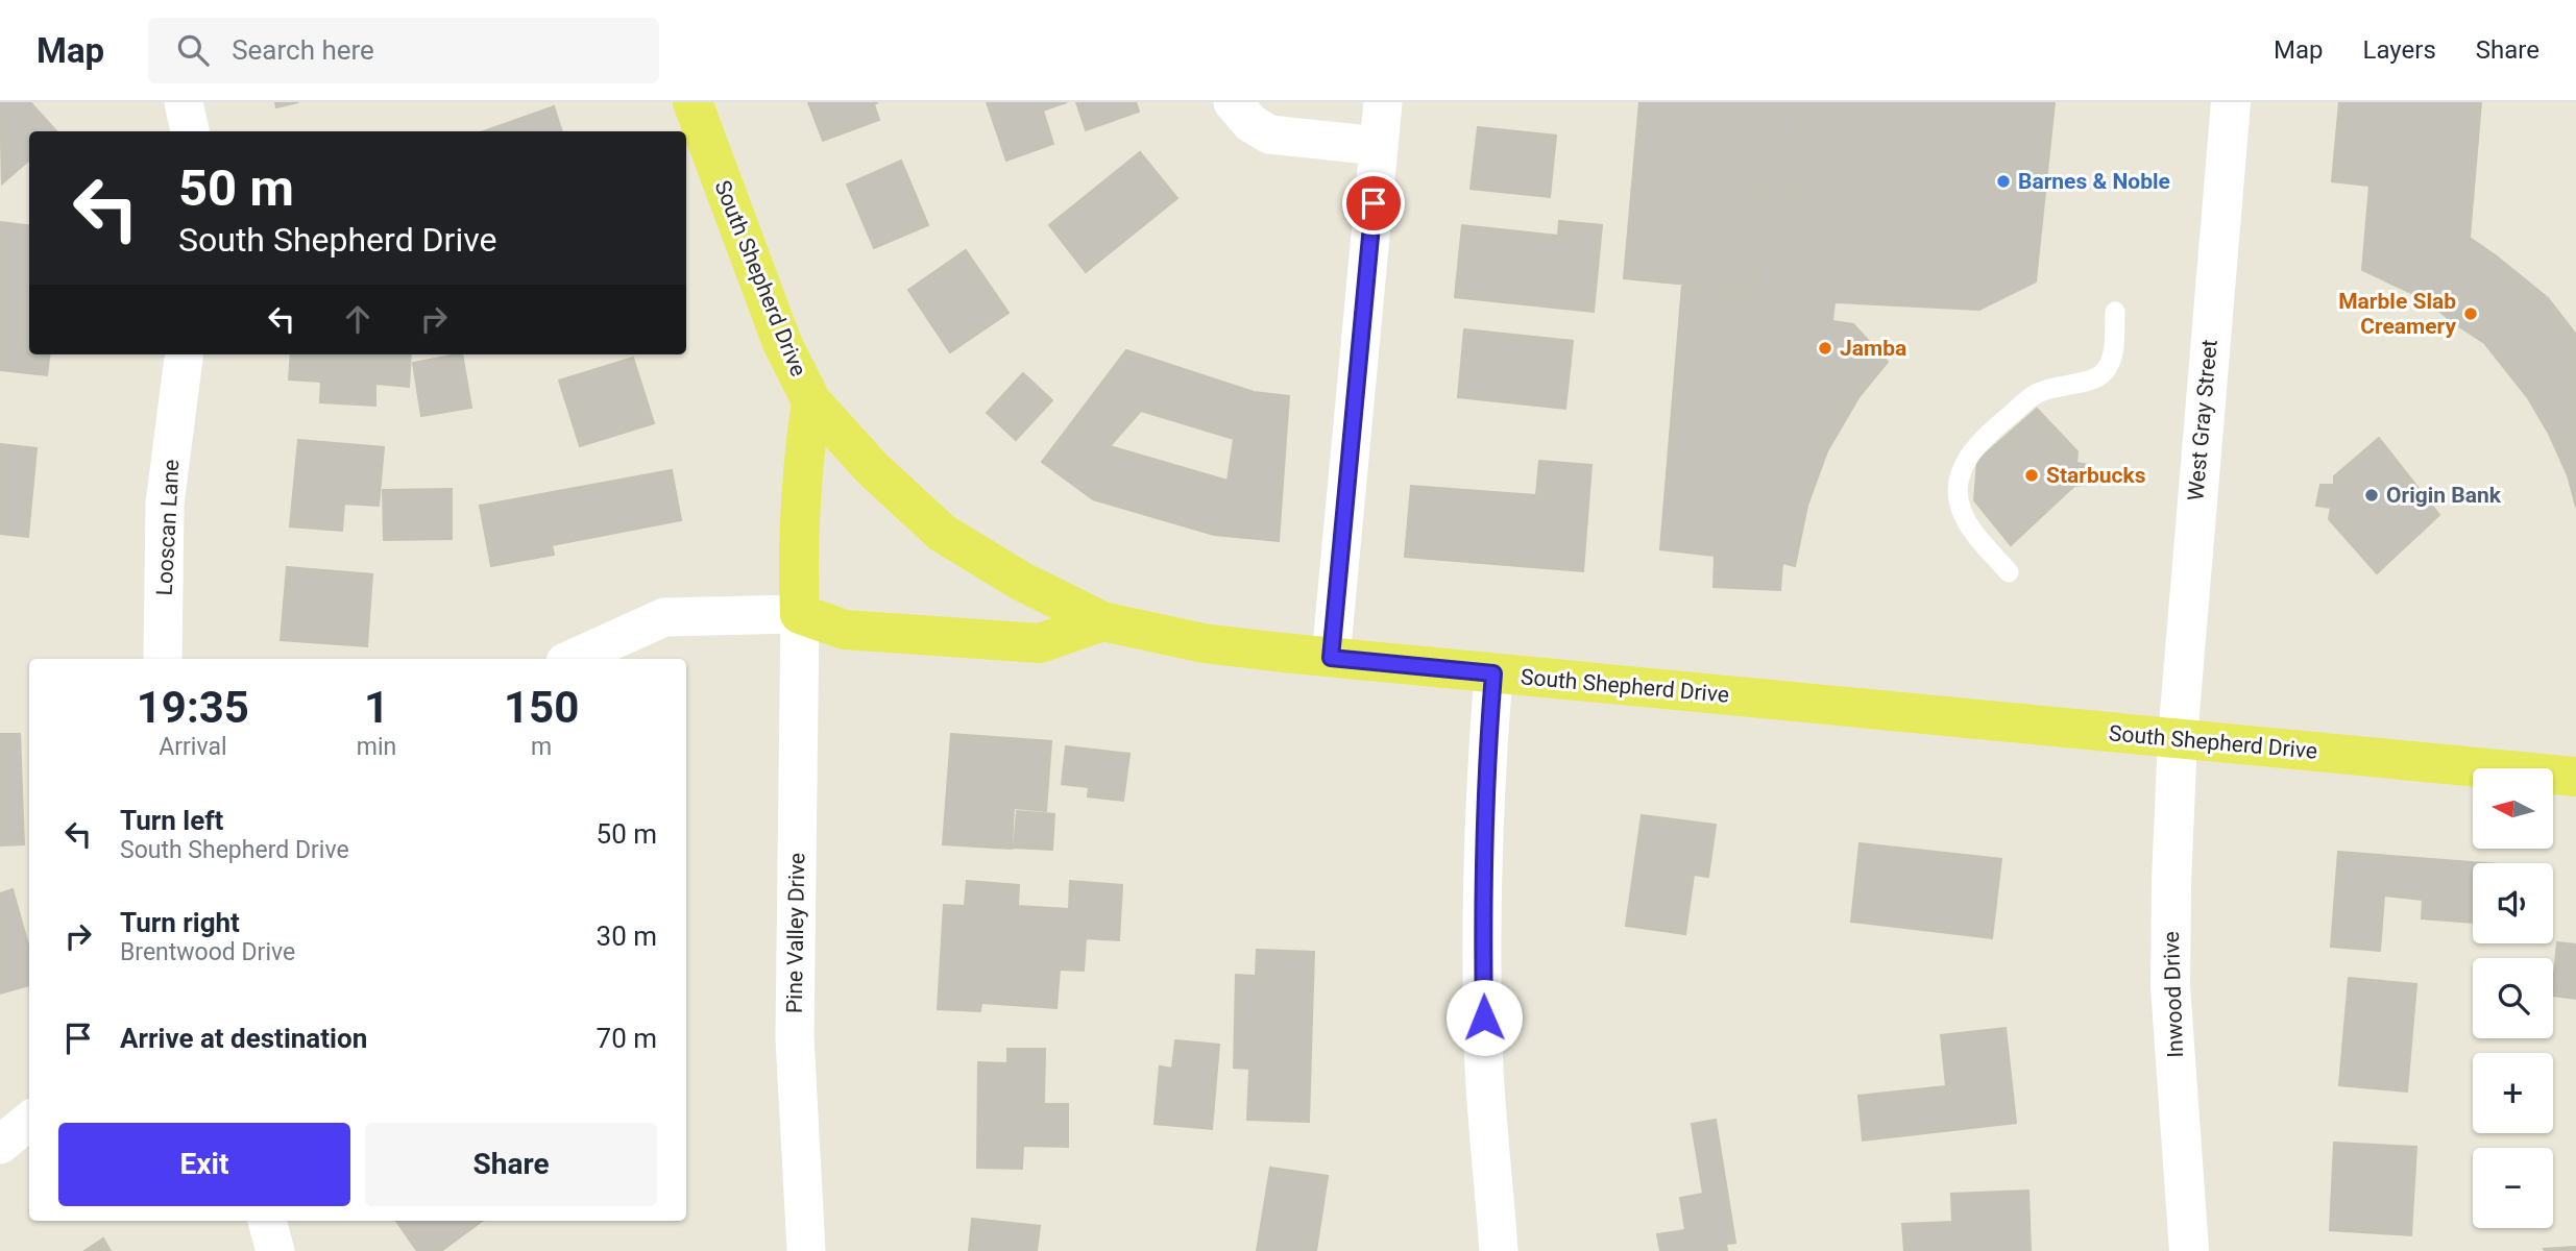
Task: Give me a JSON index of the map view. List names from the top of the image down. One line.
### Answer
{"streets":{"main road":["South Shepherd Drive","West Gray Street","Inwood Drive"],"street":["Looscan Lane","Pine Valley Drive"]},"crossings":[["South Shepherd Drive","West Gray Street"],["South Shepherd Drive","Inwood Drive"],["West Gray Street","Inwood Drive"]],"places":["Barnes & Noble","Marble Slab Creamery","Jamba","Starbucks","Origin Bank"],"north":"left","page":{"header":"Map","search":"Search here","nav":["Map","Layers","Share"],"turn":["50 m","South Shepherd Drive"],"eta":["19:35","Arrival","1","min","150","m"],"map_buttons":["+","−"],"list":[{"name":"Turn left","note":"South Shepherd Drive","value":"50 m"},{"name":"Turn right","note":"Brentwood Drive","value":"30 m"},{"name":"Arrive at destination","value":"70 m"}],"buttons":["Exit","Share"]}}
